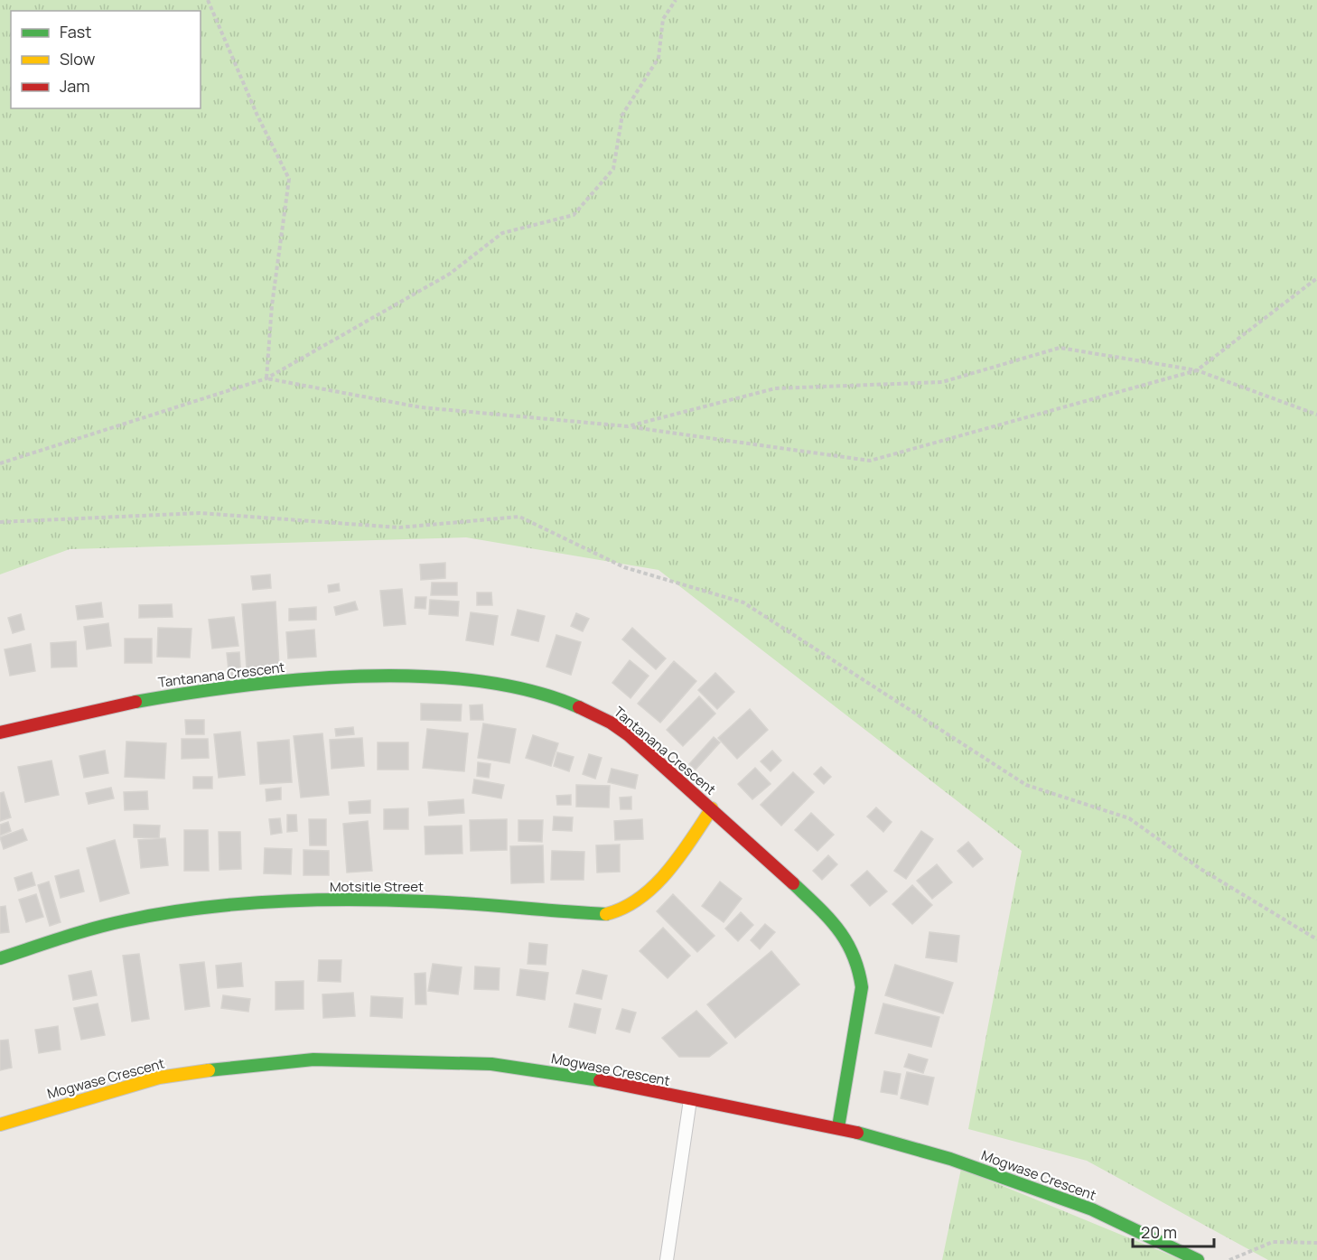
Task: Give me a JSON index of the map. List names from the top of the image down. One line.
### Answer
{"streets":{"street":["Tantanana Crescent","Motsitle Street","Mogwase Crescent"]},"crossings":[["Tantanana Crescent","Motsitle Street"],["Tantanana Crescent","Mogwase Crescent"]],"legend":["Fast","Slow","Jam"],"scale_bar":"20 m"}
